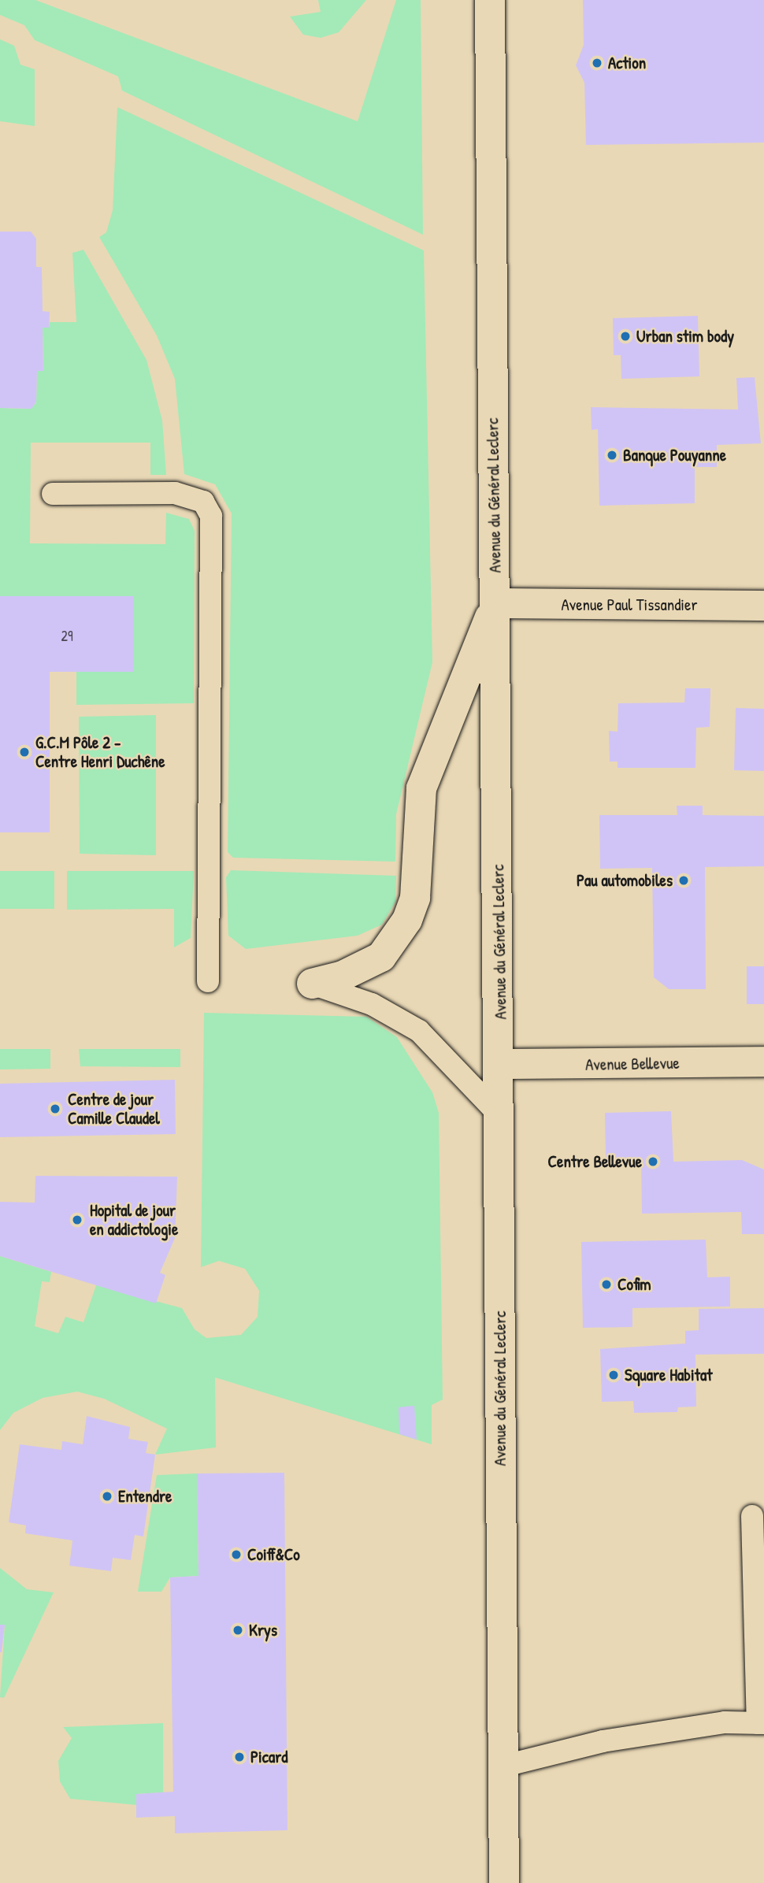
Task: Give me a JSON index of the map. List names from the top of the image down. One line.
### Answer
{"streets":{"main road":["Avenue du Général Leclerc","Avenue Paul Tissandier","Avenue Bellevue"]},"crossings":[["Avenue du Général Leclerc","Avenue Paul Tissandier"],["Avenue du Général Leclerc","Avenue Bellevue"]],"places":["Action","Urban stim body","Banque Pouyanne","G.C.M Pôle 2 - Centre Henri Duchêne","Pau automobiles","Centre de jour Camille Claudel","Centre Bellevue","Hopital de jour en addictologie","Cofim","Square Habitat","Entendre","Coiff&Co","Krys","Picard"],"house_numbers":["29"]}
